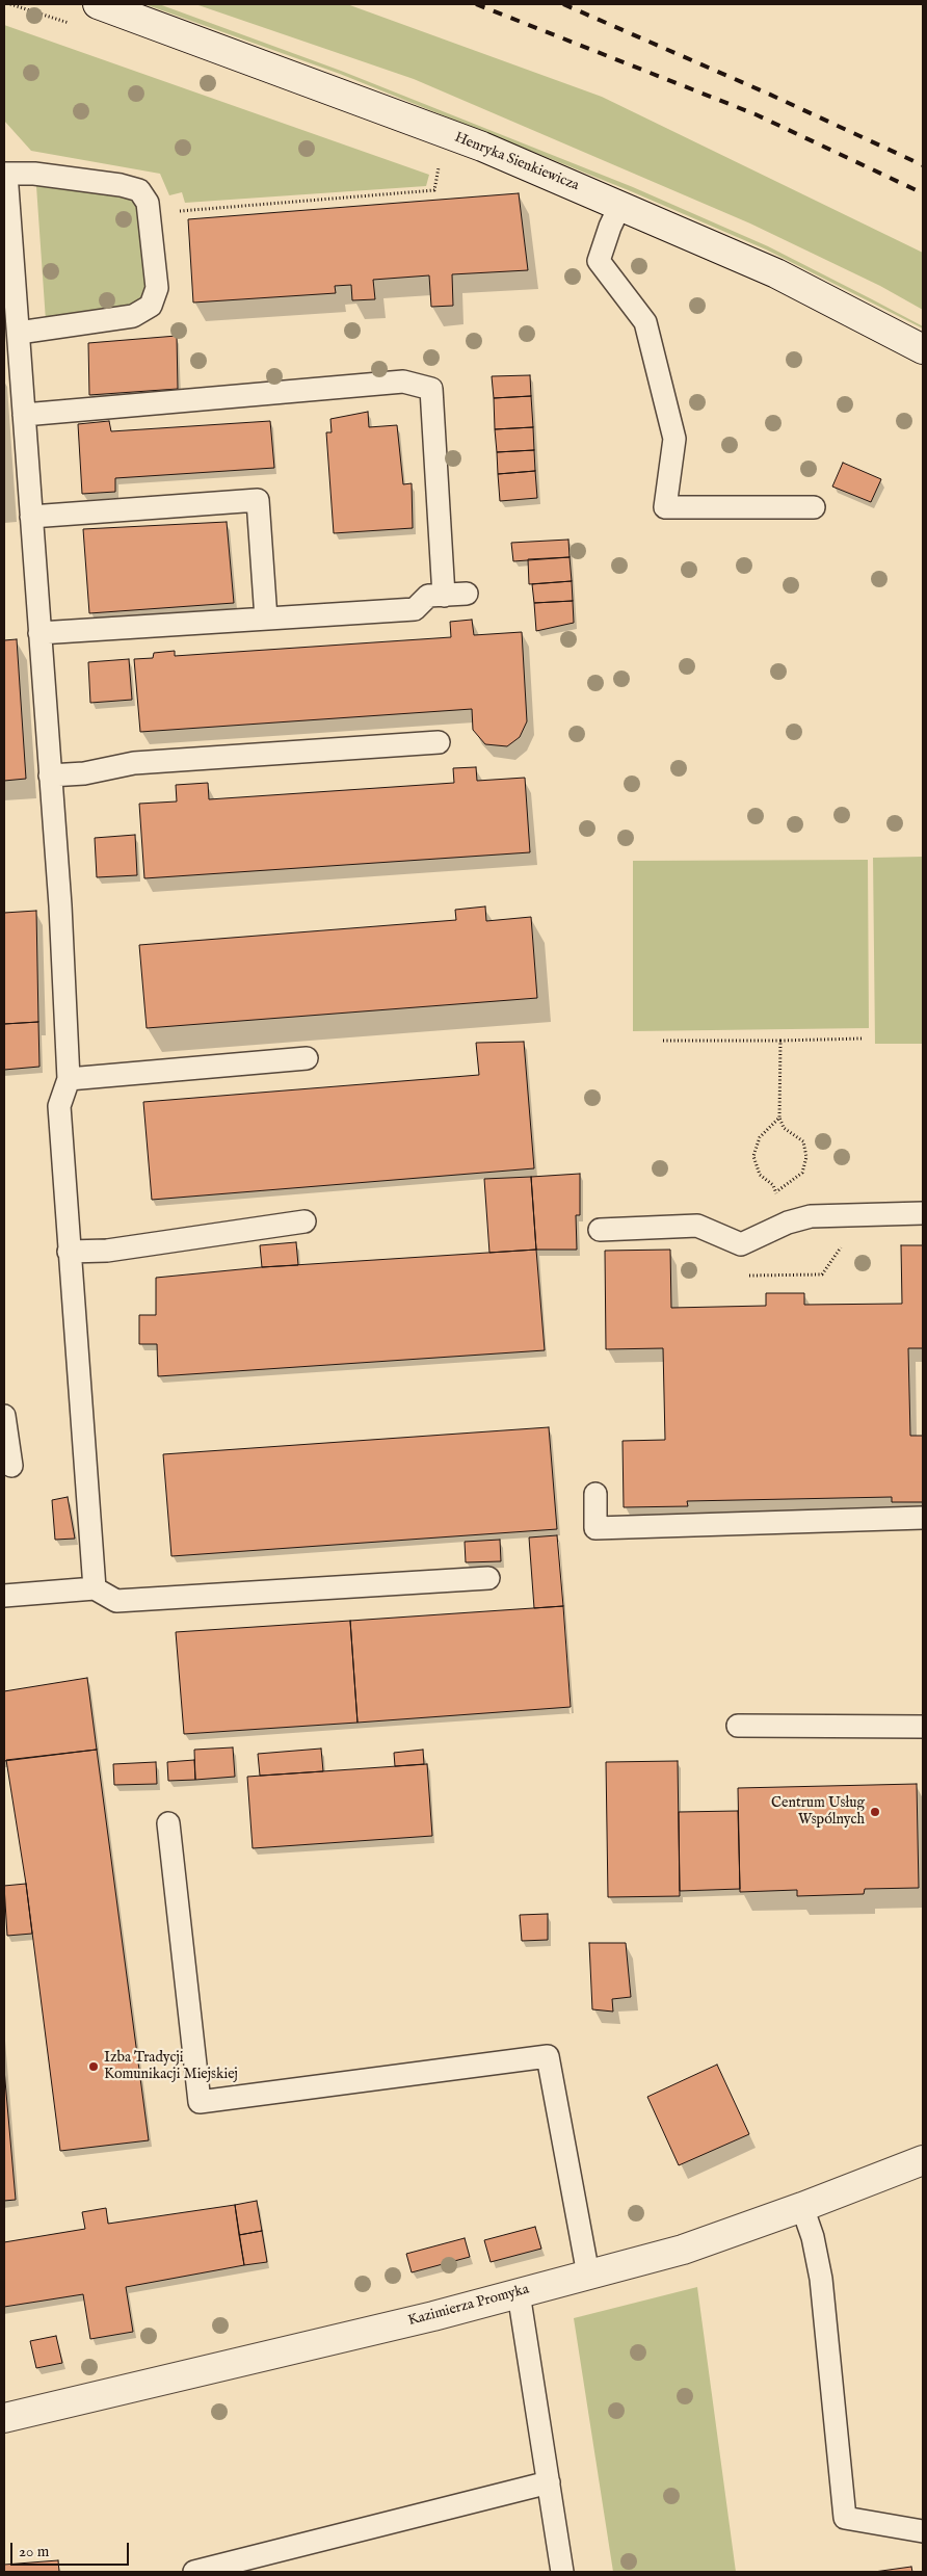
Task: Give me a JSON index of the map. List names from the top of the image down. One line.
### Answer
{"streets":{"street":["Henryka Sienkiewicza","Kazimierza Promyka"]},"places":["Centrum Usług Wspólnych","Izba Tradycji Komunikacji Miejskiej"],"scale_bar":"20 m"}
